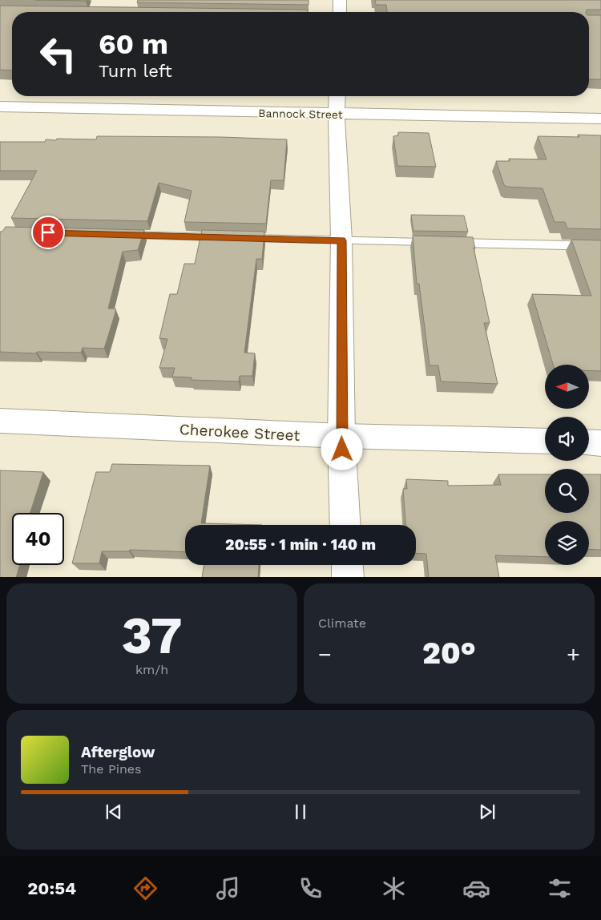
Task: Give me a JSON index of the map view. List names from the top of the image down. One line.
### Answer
{"streets":{"street":["Bannock Street","Cherokee Street"]},"north":"left","page":{"turn":["60 m","Turn left"],"limit":"40","trip":"20:55 · 1 min · 140 m","tile":[["37","km/h"],"Climate"],"heat":["−","20°","+"],"song":["Afterglow","The Pines"],"tabs":"20:54"}}
